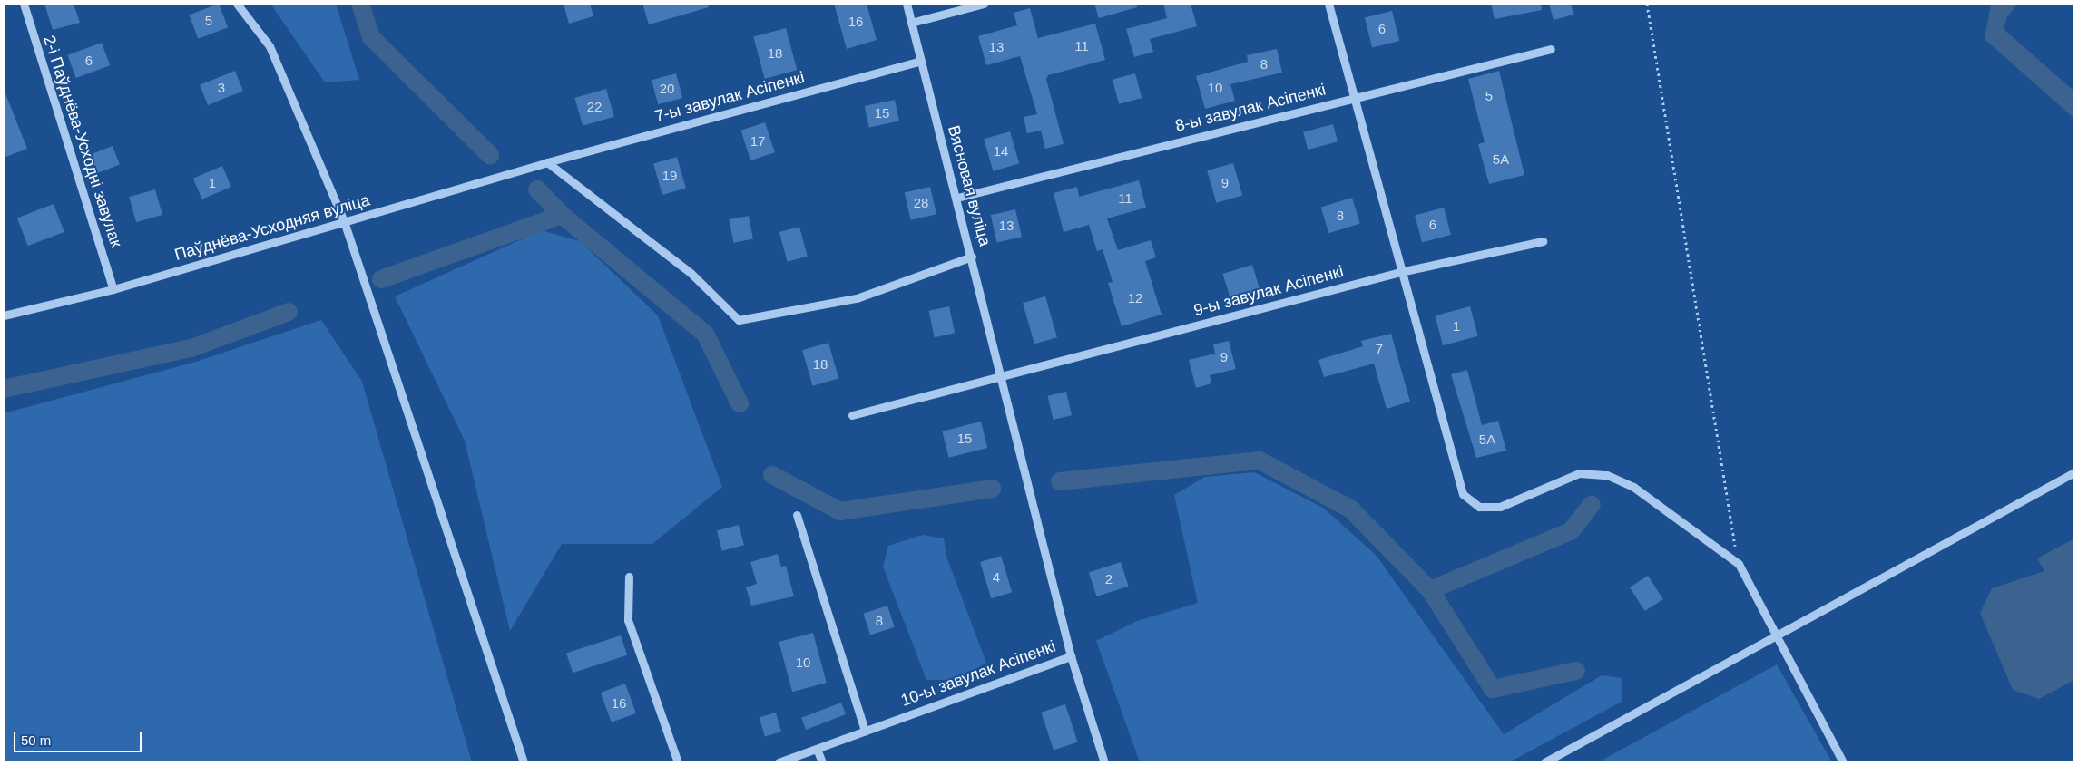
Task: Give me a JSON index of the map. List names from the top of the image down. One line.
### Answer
{"streets":{"street":["7-ы завулак Асіпенкі","8-ы завулак Асіпенкі","2-і Паўднёва-Усходні завулак","Вясновая вуліца","Паўднёва-Усходняя вуліца","9-ы завулак Асіпенкі","10-ы завулак Асіпенкі"]},"crossings":[["7-ы завулак Асіпенкі","Вясновая вуліца"],["7-ы завулак Асіпенкі","Паўднёва-Усходняя вуліца"],["8-ы завулак Асіпенкі","Вясновая вуліца"],["2-і Паўднёва-Усходні завулак","Паўднёва-Усходняя вуліца"],["Вясновая вуліца","9-ы завулак Асіпенкі"],["Вясновая вуліца","10-ы завулак Асіпенкі"],["9-ы завулак Асіпенкі","10-ы завулак Асіпенкі"]],"house_numbers":["5","16","6","11","13","18","6","8","3","10","20","5","22","15","17","14","5А","19","1","9","11","28","8","6","13","12","1","7","9","18","15","5А","4","2","8","10","16"],"scale_bar":"50 m"}
